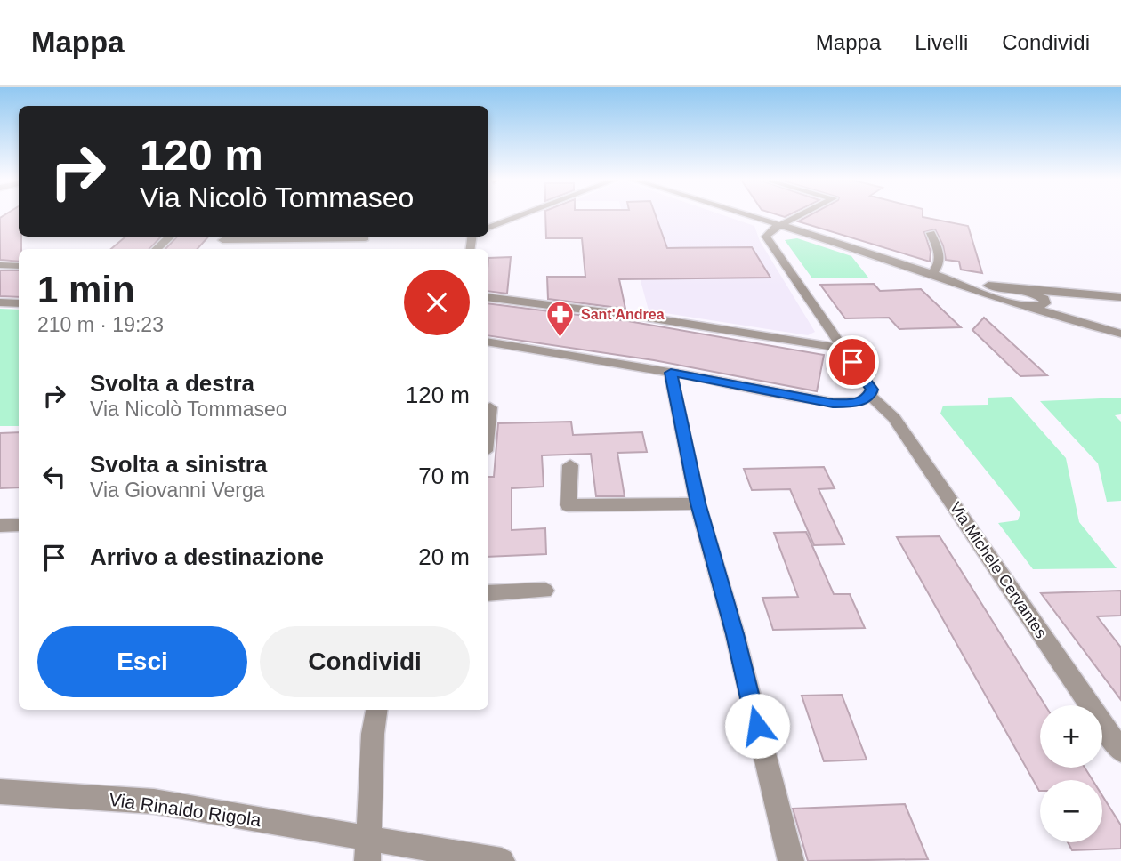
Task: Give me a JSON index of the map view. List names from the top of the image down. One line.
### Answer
{"streets":{"street":["Via Michele Cervantes","Via Rinaldo Rigola"]},"places":{"pharmacy":["Sant'Andrea"]},"page":{"header":"Mappa","nav":["Mappa","Livelli","Condividi"],"turn":["120 m","Via Nicolò Tommaseo"],"heading":["1 min","210 m · 19:23"],"list":[{"name":"Svolta a destra","note":"Via Nicolò Tommaseo","value":"120 m"},{"name":"Svolta a sinistra","note":"Via Giovanni Verga","value":"70 m"},{"name":"Arrivo a destinazione","value":"20 m"}],"buttons":["Esci","Condividi"],"map_buttons":["+","−"]}}
